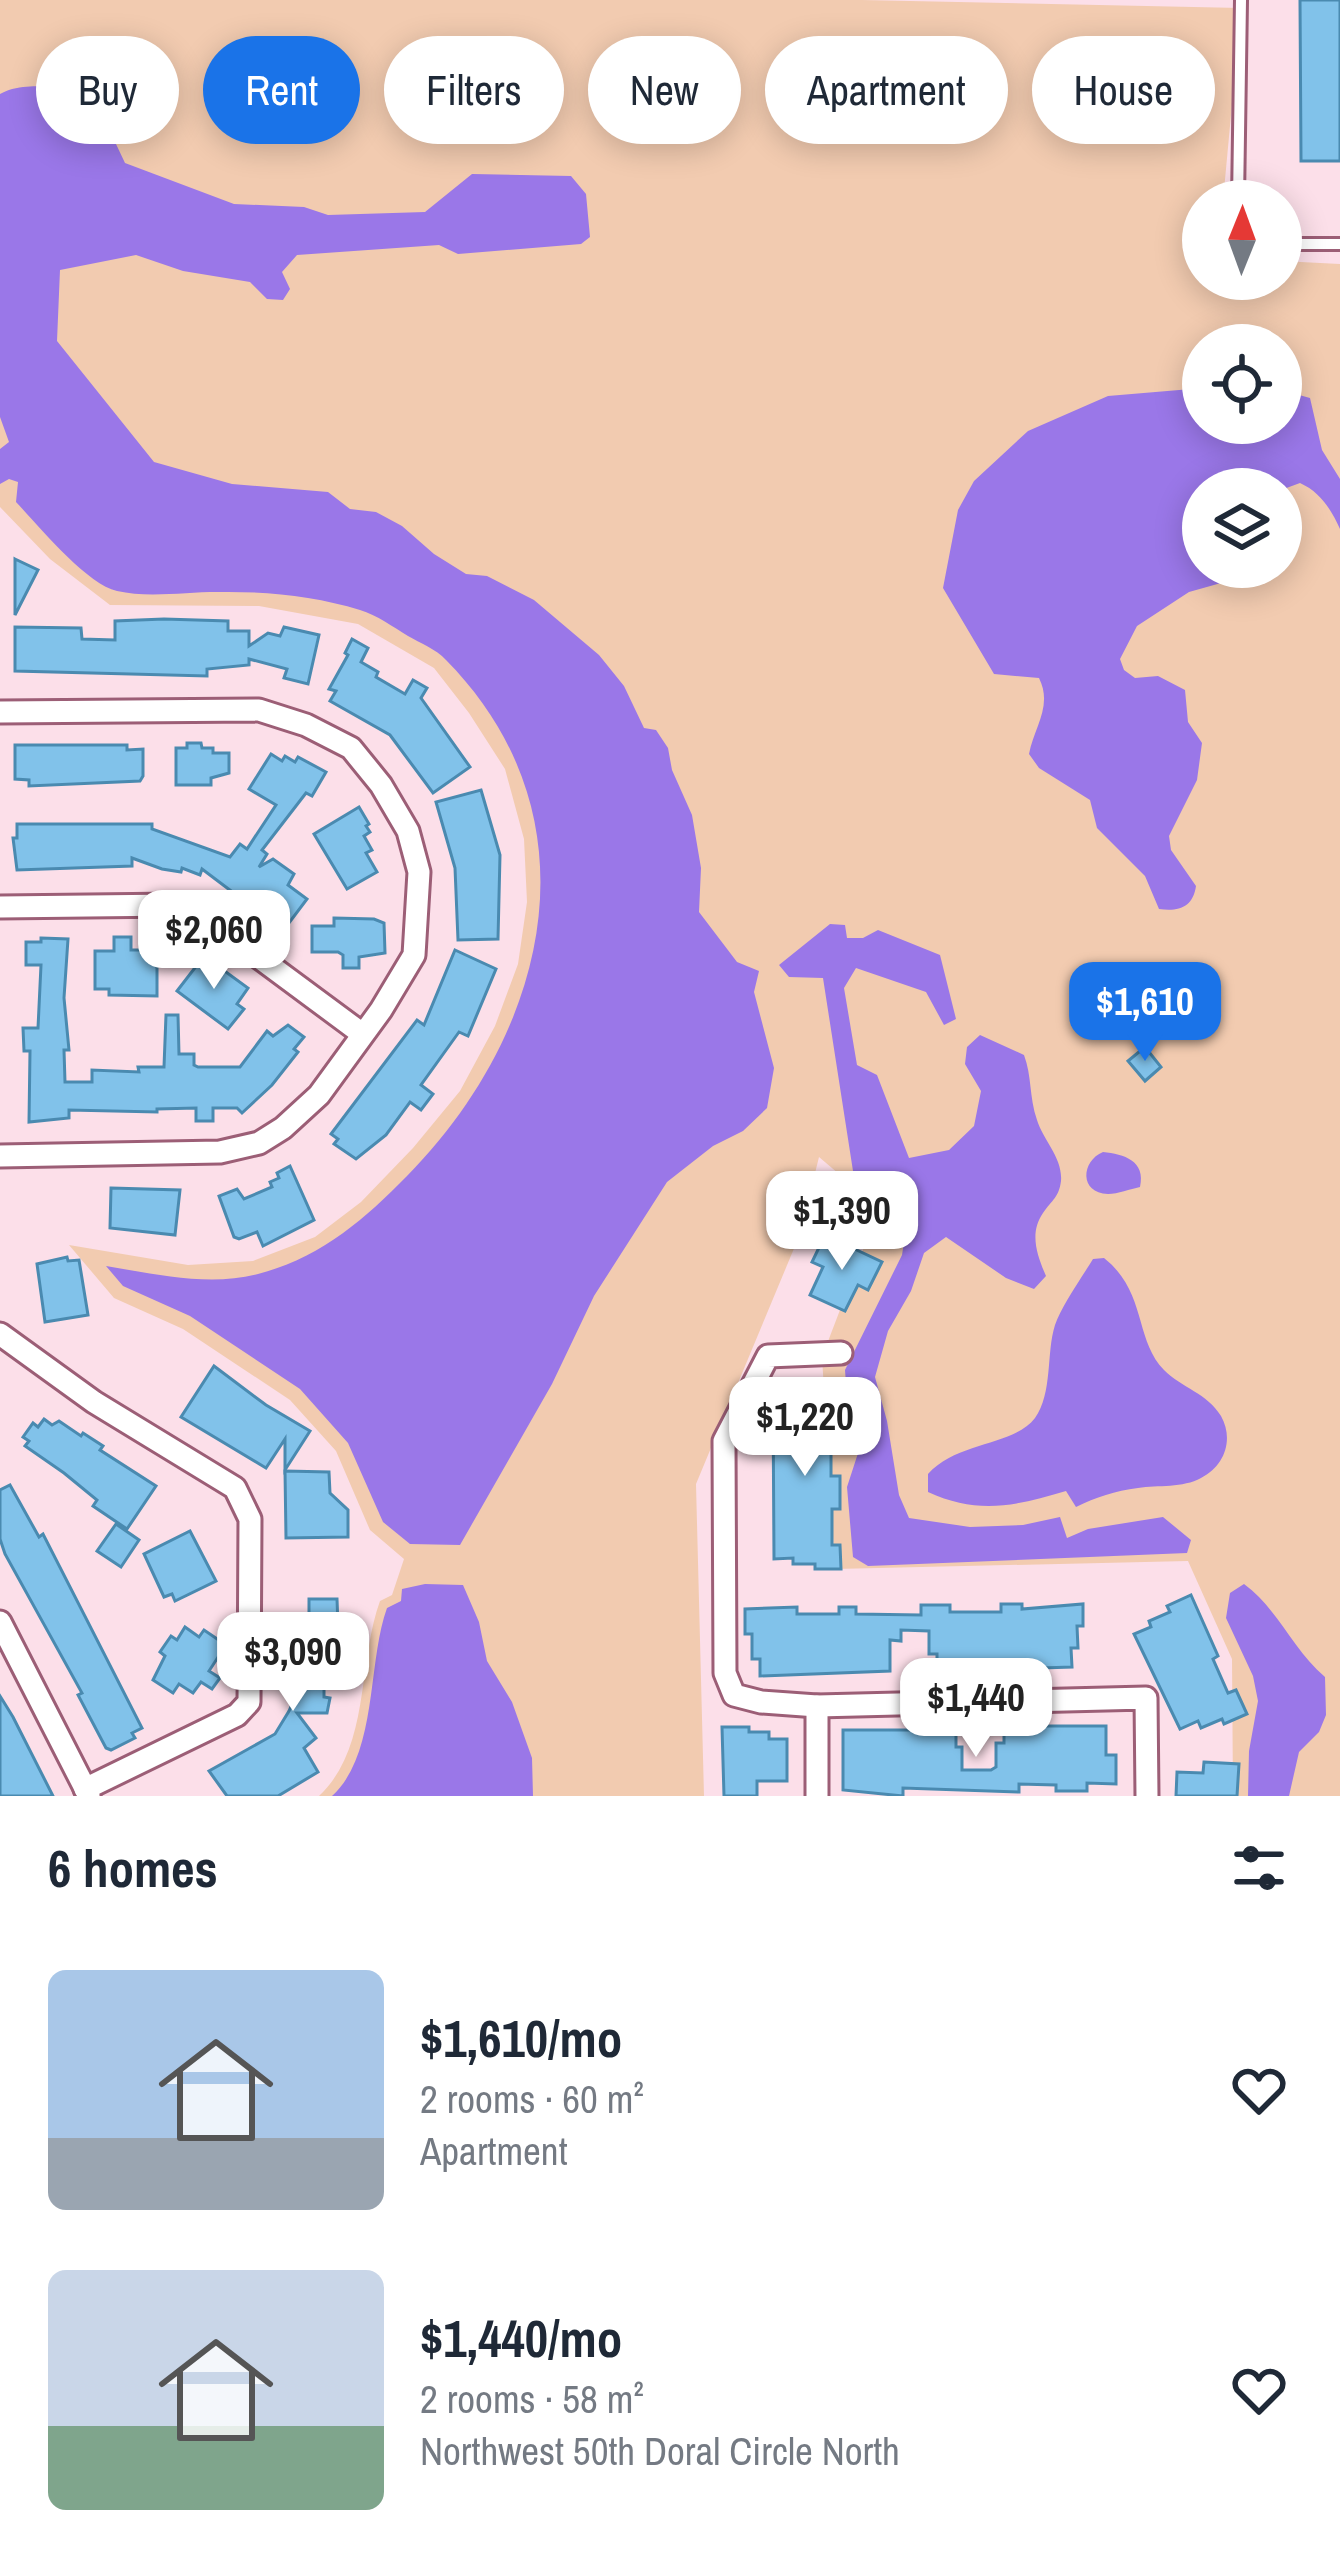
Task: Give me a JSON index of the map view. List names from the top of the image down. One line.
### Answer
{"north":"top","page":{"chip":["Buy","Rent","Filters","New","Apartment","House"],"price":["$2,060","$1,610","$1,390","$1,220","$3,090","$1,440"],"heading":"6 homes","list":[{"name":"$1,610/mo","note":"2 rooms · 60 m² · Apartment"},{"name":"$1,440/mo","note":"2 rooms · 58 m² · Northwest 50th Doral Circle North"}]}}
